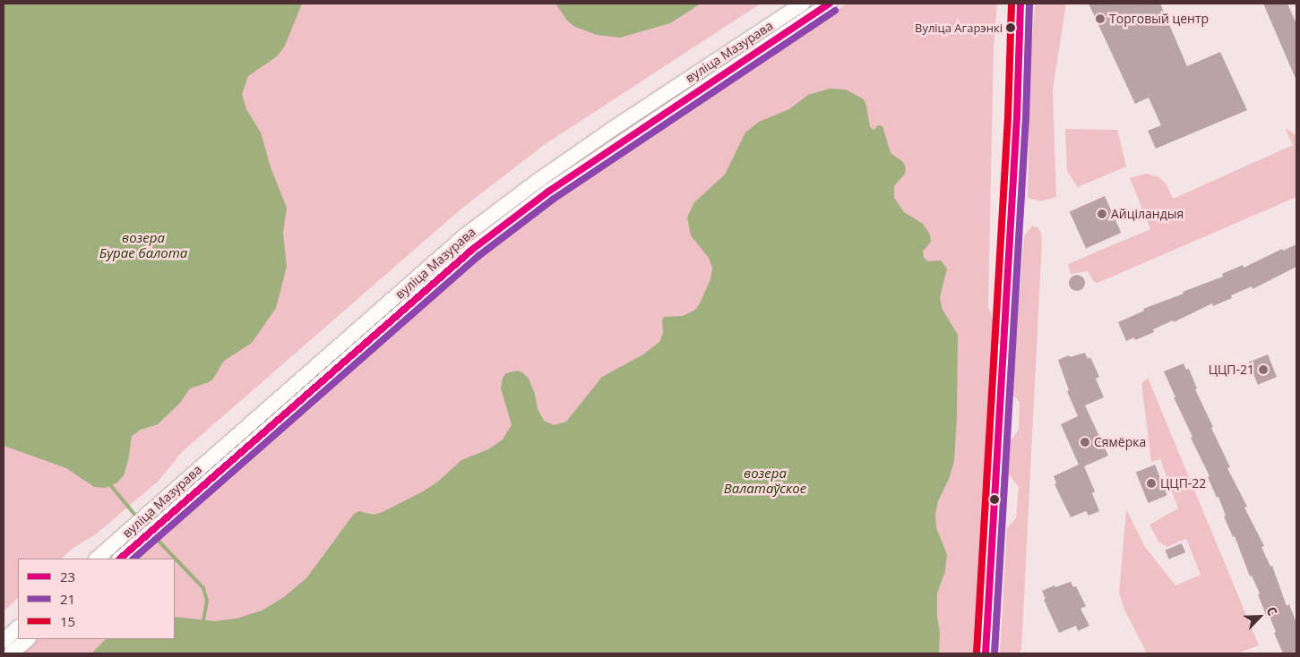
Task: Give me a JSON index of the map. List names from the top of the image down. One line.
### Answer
{"streets":{"main road":["вуліца Мазурава"]},"water":["возера Бурае балота","возера Валатаўское"],"places":["Торговый центр","Вуліца Агарэнкі","Айціландыя","ЦЦП-21","Сямёрка","ЦЦП-22"],"lines":["transit line 23","transit line 21","transit line 15"],"legend":["23","21","15"],"north":"top right"}
